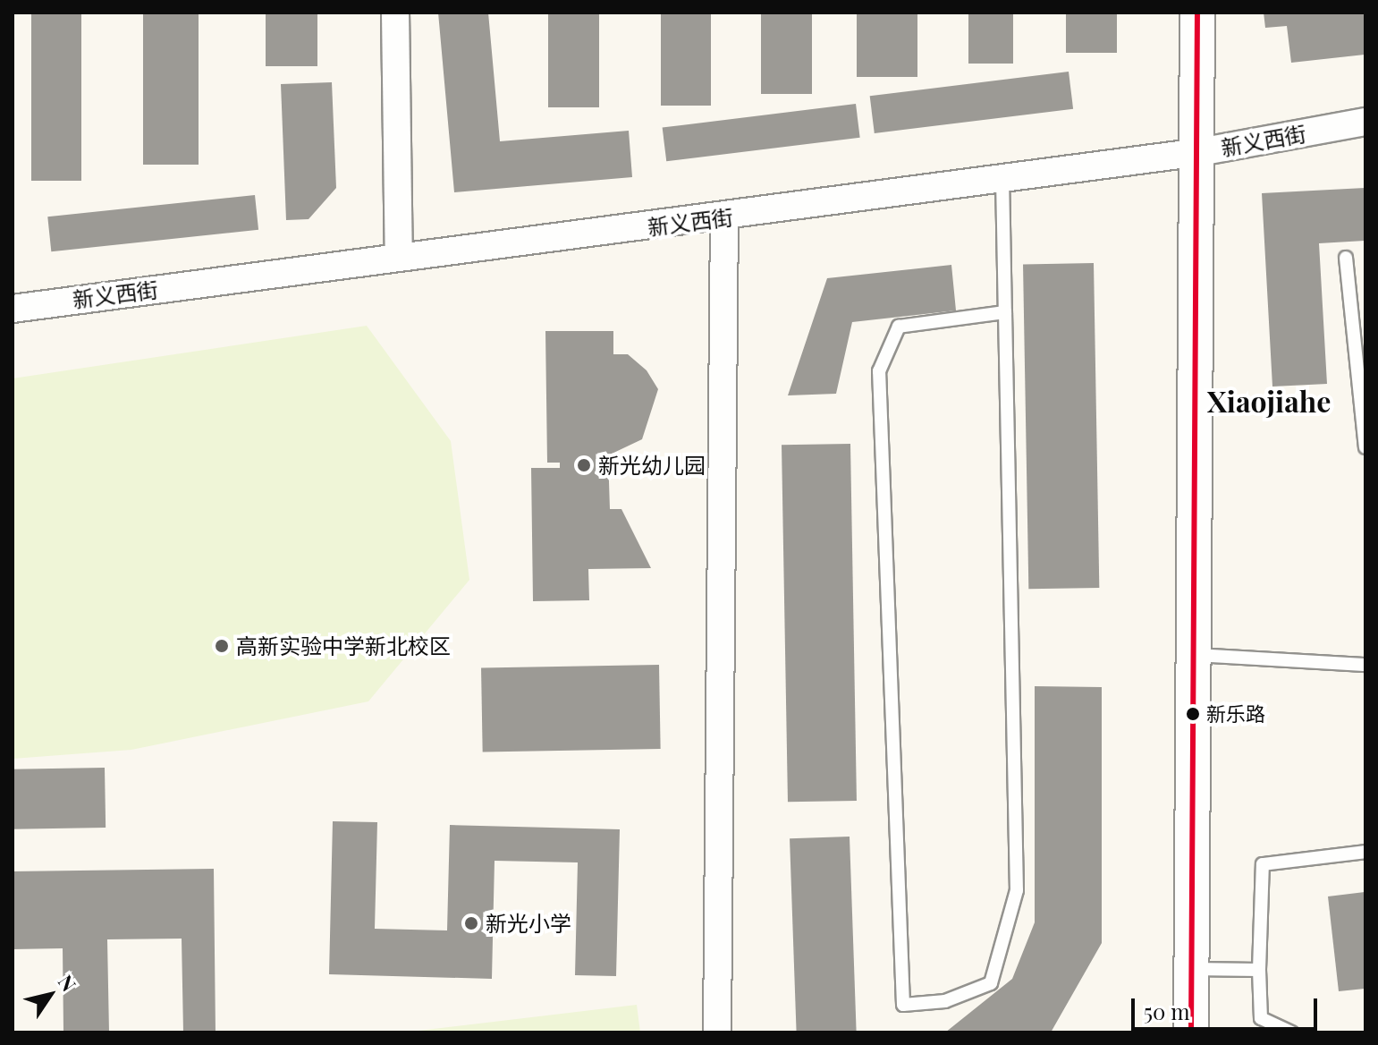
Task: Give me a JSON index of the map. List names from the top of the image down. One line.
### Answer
{"streets":{"street":["新义西街"]},"districts":["Xiaojiahe"],"places":["新光幼儿园","高新实验中学新北校区","新乐路","新光小学"],"scale_bar":"50 m","north":"top right"}
